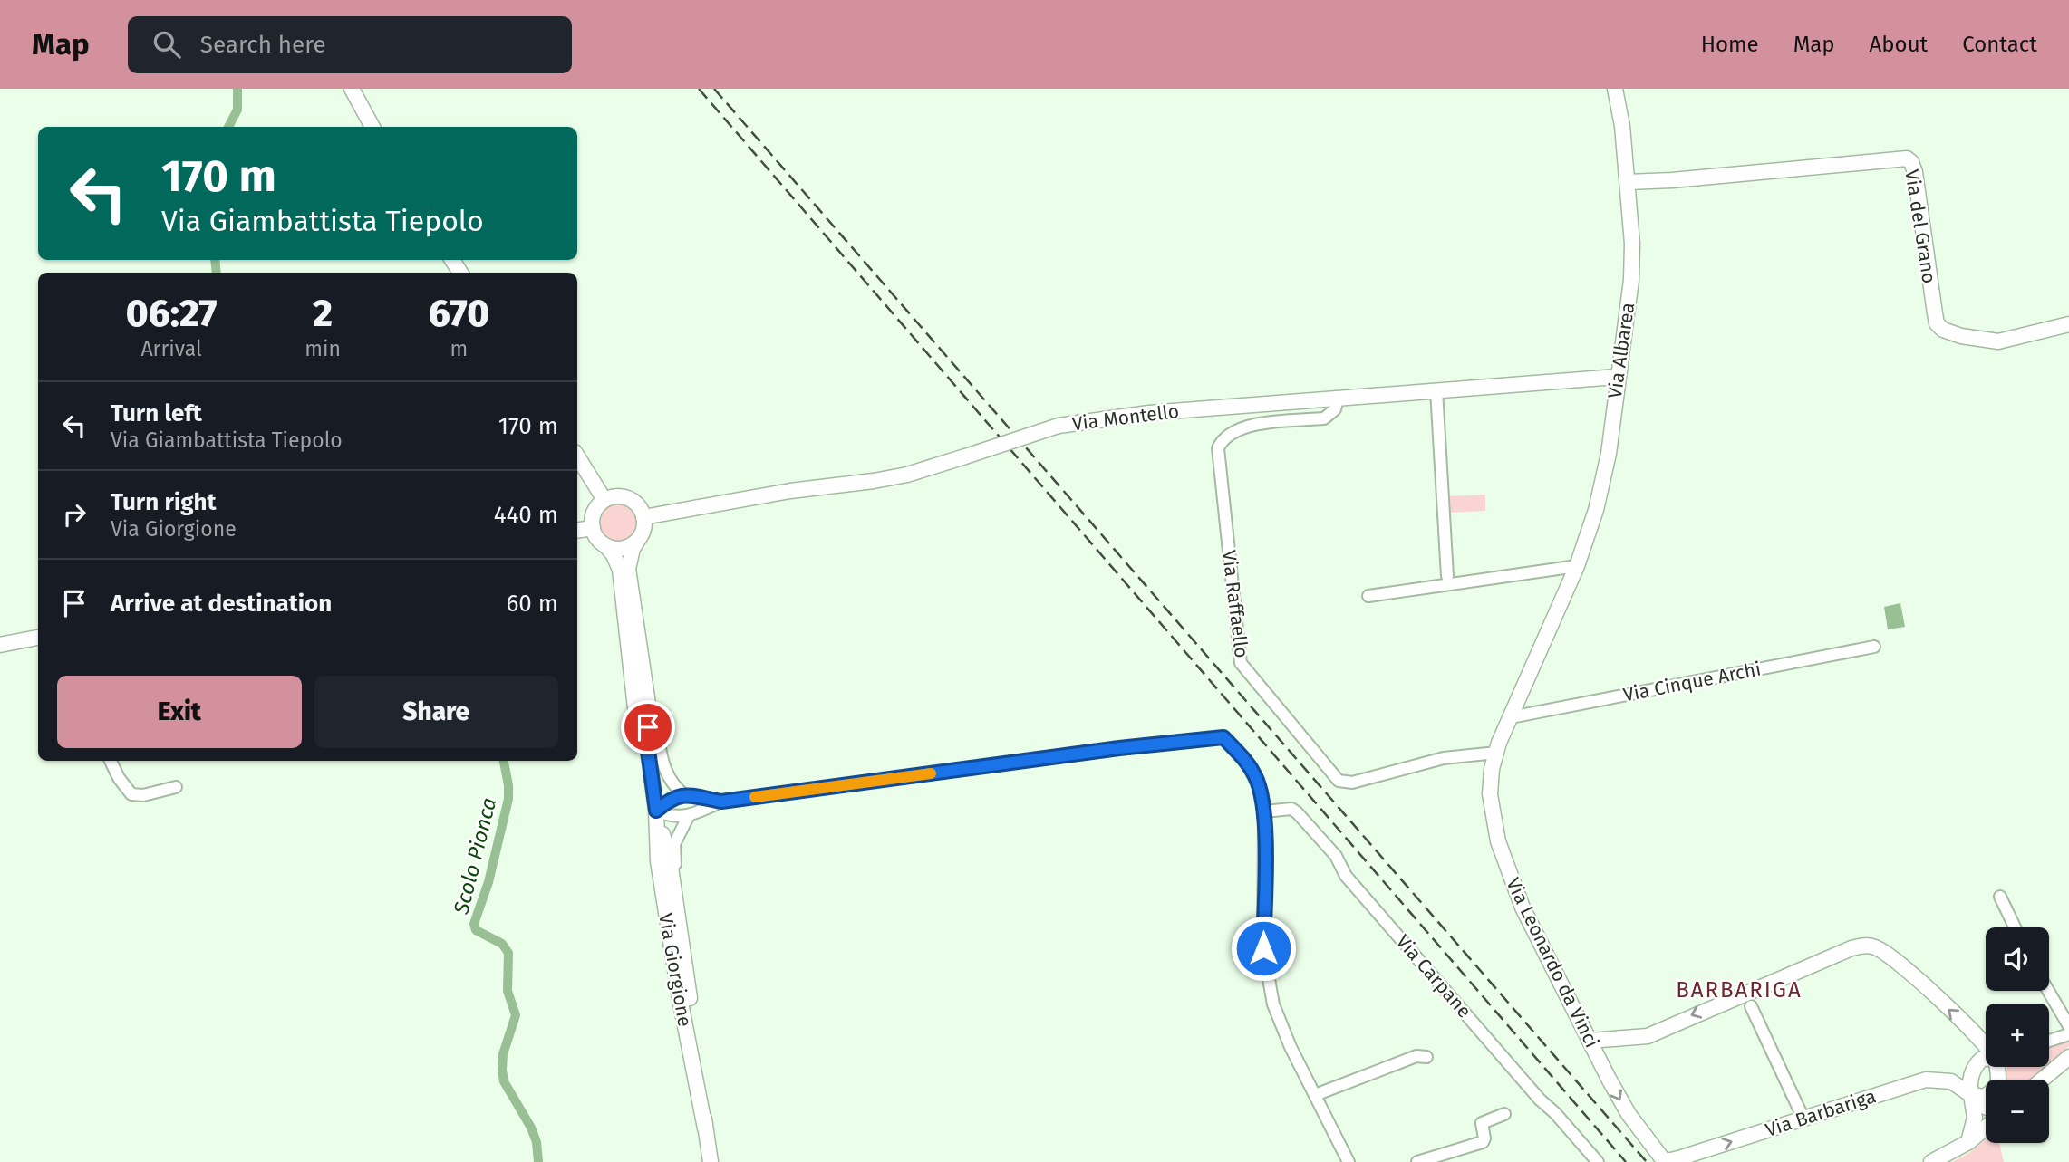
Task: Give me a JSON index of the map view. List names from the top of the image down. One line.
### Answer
{"streets":{"street":["Via del Grano","Via Albarea","Via Montello","Via Raffaello","Via Cinque Archi","Via Leonardo da Vinci","Via Giorgione","Via Carpane","Via Barbariga"]},"crossings":[["Via del Grano","Via Albarea"],["Via Albarea","Via Montello"],["Via Albarea","Via Leonardo da Vinci"],["Via Montello","Via Raffaello"],["Via Montello","Via Giorgione"],["Via Raffaello","Via Leonardo da Vinci"],["Via Cinque Archi","Via Leonardo da Vinci"],["Via Leonardo da Vinci","Via Barbariga"]],"one_way":["Via Barbariga"],"districts":["BARBARIGA"],"water":["Scolo Pionca"],"page":{"header":"Map","search":"Search here","nav":["Home","Map","About","Contact"],"turn":["170 m","Via Giambattista Tiepolo"],"eta":["06:27","Arrival","2","min","670","m"],"list":[{"name":"Turn left","note":"Via Giambattista Tiepolo","value":"170 m"},{"name":"Turn right","note":"Via Giorgione","value":"440 m"},{"name":"Arrive at destination","value":"60 m"}],"buttons":["Exit","Share"],"map_buttons":["+","−"]}}
